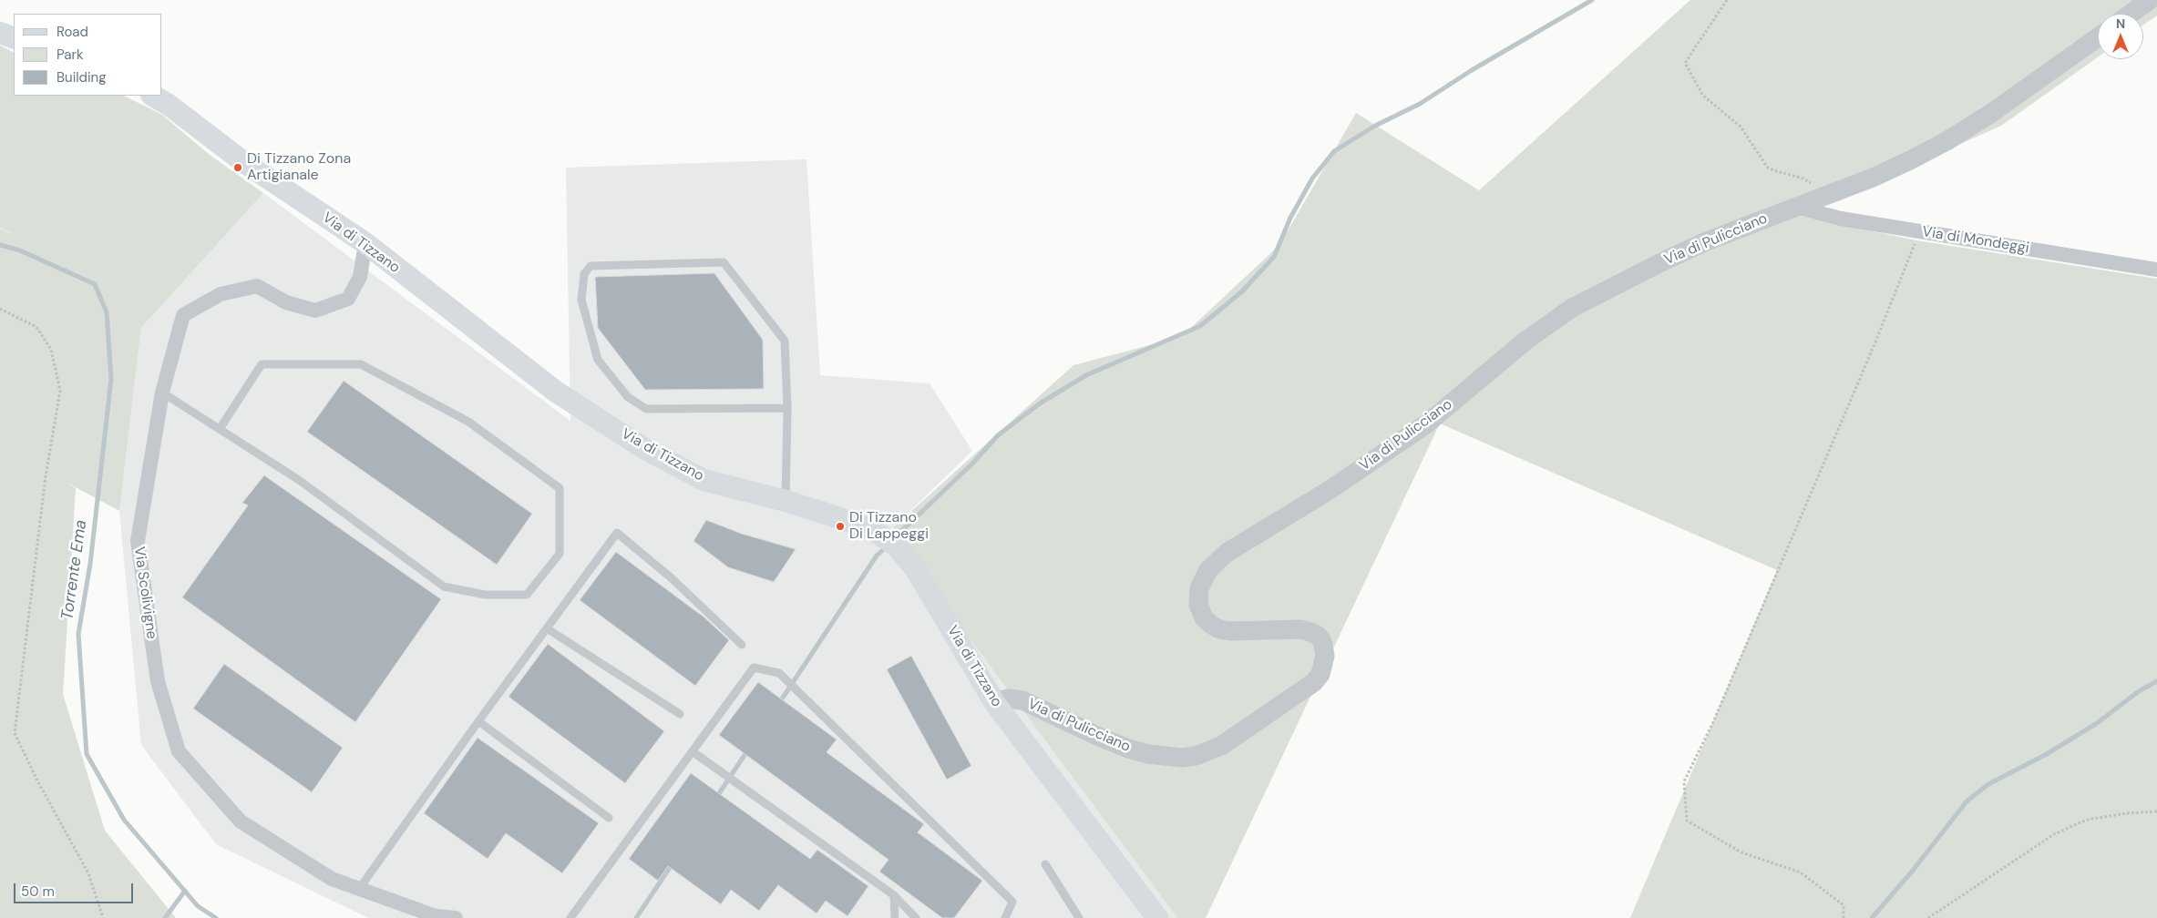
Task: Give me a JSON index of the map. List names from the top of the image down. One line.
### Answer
{"streets":{"main road":["Via di Tizzano"],"street":["Via di Pulicciano","Via di Mondeggi","Via Scolivigne"]},"crossings":[["Via di Pulicciano","Via di Mondeggi"],["Via di Pulicciano","Via di Tizzano"],["Via di Tizzano","Via Scolivigne"]],"water":["Torrente Ema"],"places":["Di Tizzano Zona Artigianale","Di Tizzano Di Lappeggi"],"legend":["Road","Park","Building"],"scale_bar":"50 m","north":"top"}
